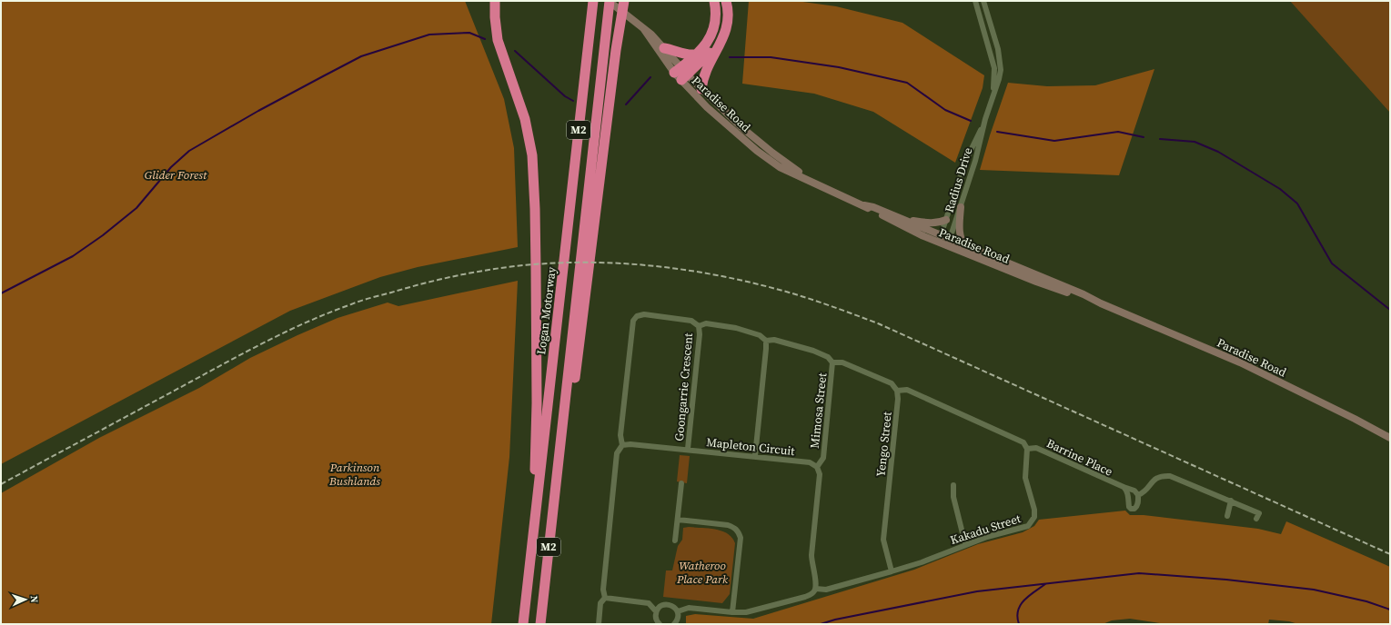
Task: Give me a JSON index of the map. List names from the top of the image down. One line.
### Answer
{"streets":{"highway":["M2","Logan Motorway"],"street":["Paradise Road","Radius Drive","Goongarrie Crescent","Mimosa Street","Yengo Street","Mapleton Circuit","Barrine Place","Kakadu Street"]},"crossings":[["Paradise Road","M2"],["Paradise Road","Radius Drive"],["Goongarrie Crescent","Mapleton Circuit"],["Mimosa Street","Mapleton Circuit"],["Yengo Street","Kakadu Street"],["Barrine Place","Kakadu Street"]],"parks":["Glider Forest","Parkinson Bushlands","Watheroo Place Park"],"north":"right"}
